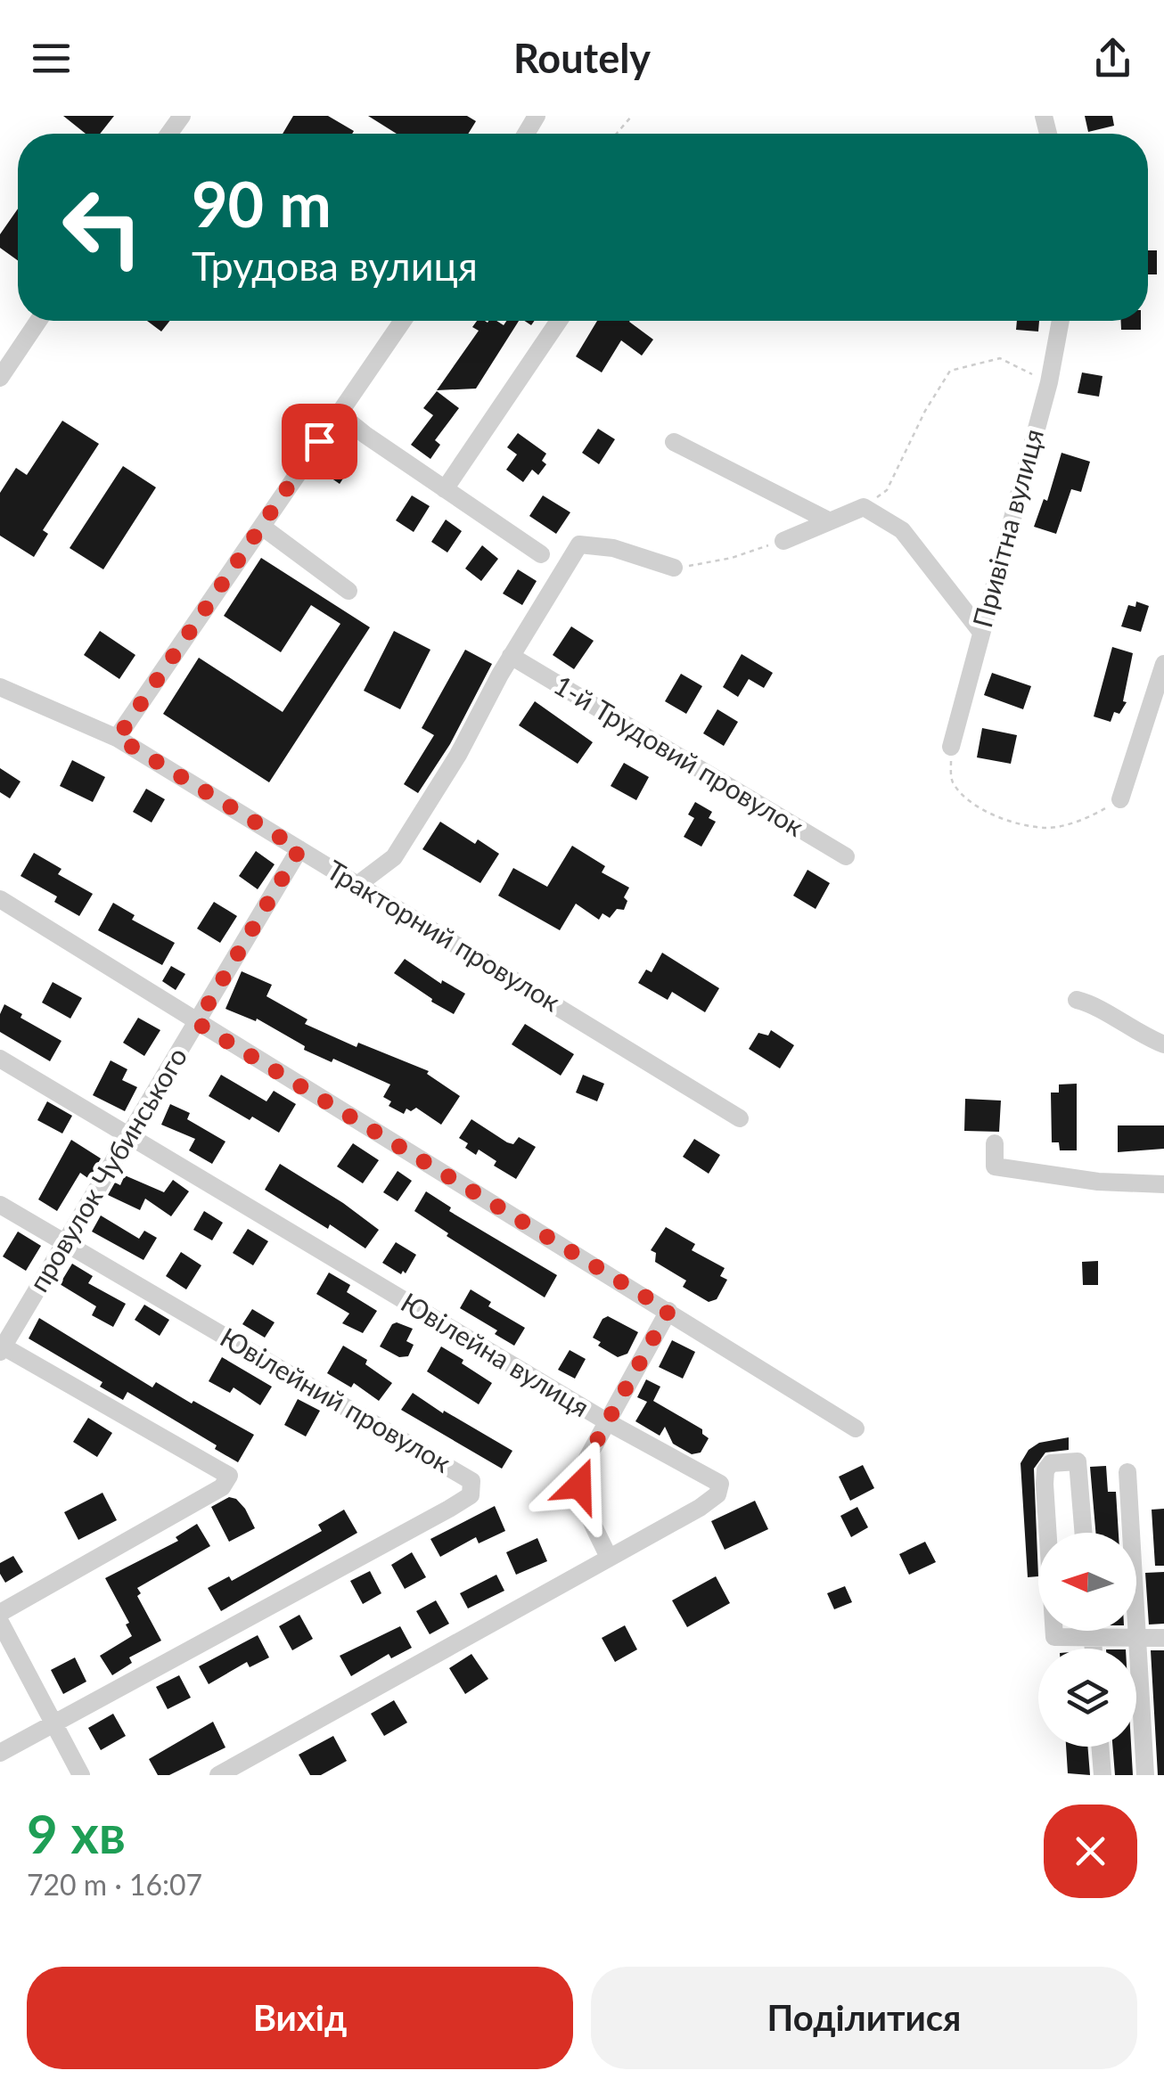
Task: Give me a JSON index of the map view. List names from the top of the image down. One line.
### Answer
{"streets":{"street":["Привітна вулиця","1-й Трудовий провулок","Тракторний провулок","провулок Чубинського","Ювілейна вулиця","Ювілейний провулок"]},"crossings":[["Тракторний провулок","провулок Чубинського"],["провулок Чубинського","Ювілейна вулиця"],["провулок Чубинського","Ювілейний провулок"]],"north":"left","page":{"header":"Routely","turn":["90 m","Трудова вулиця"],"heading":["9 хв","720 m · 16:07"],"buttons":["Вихід","Поділитися"]}}
